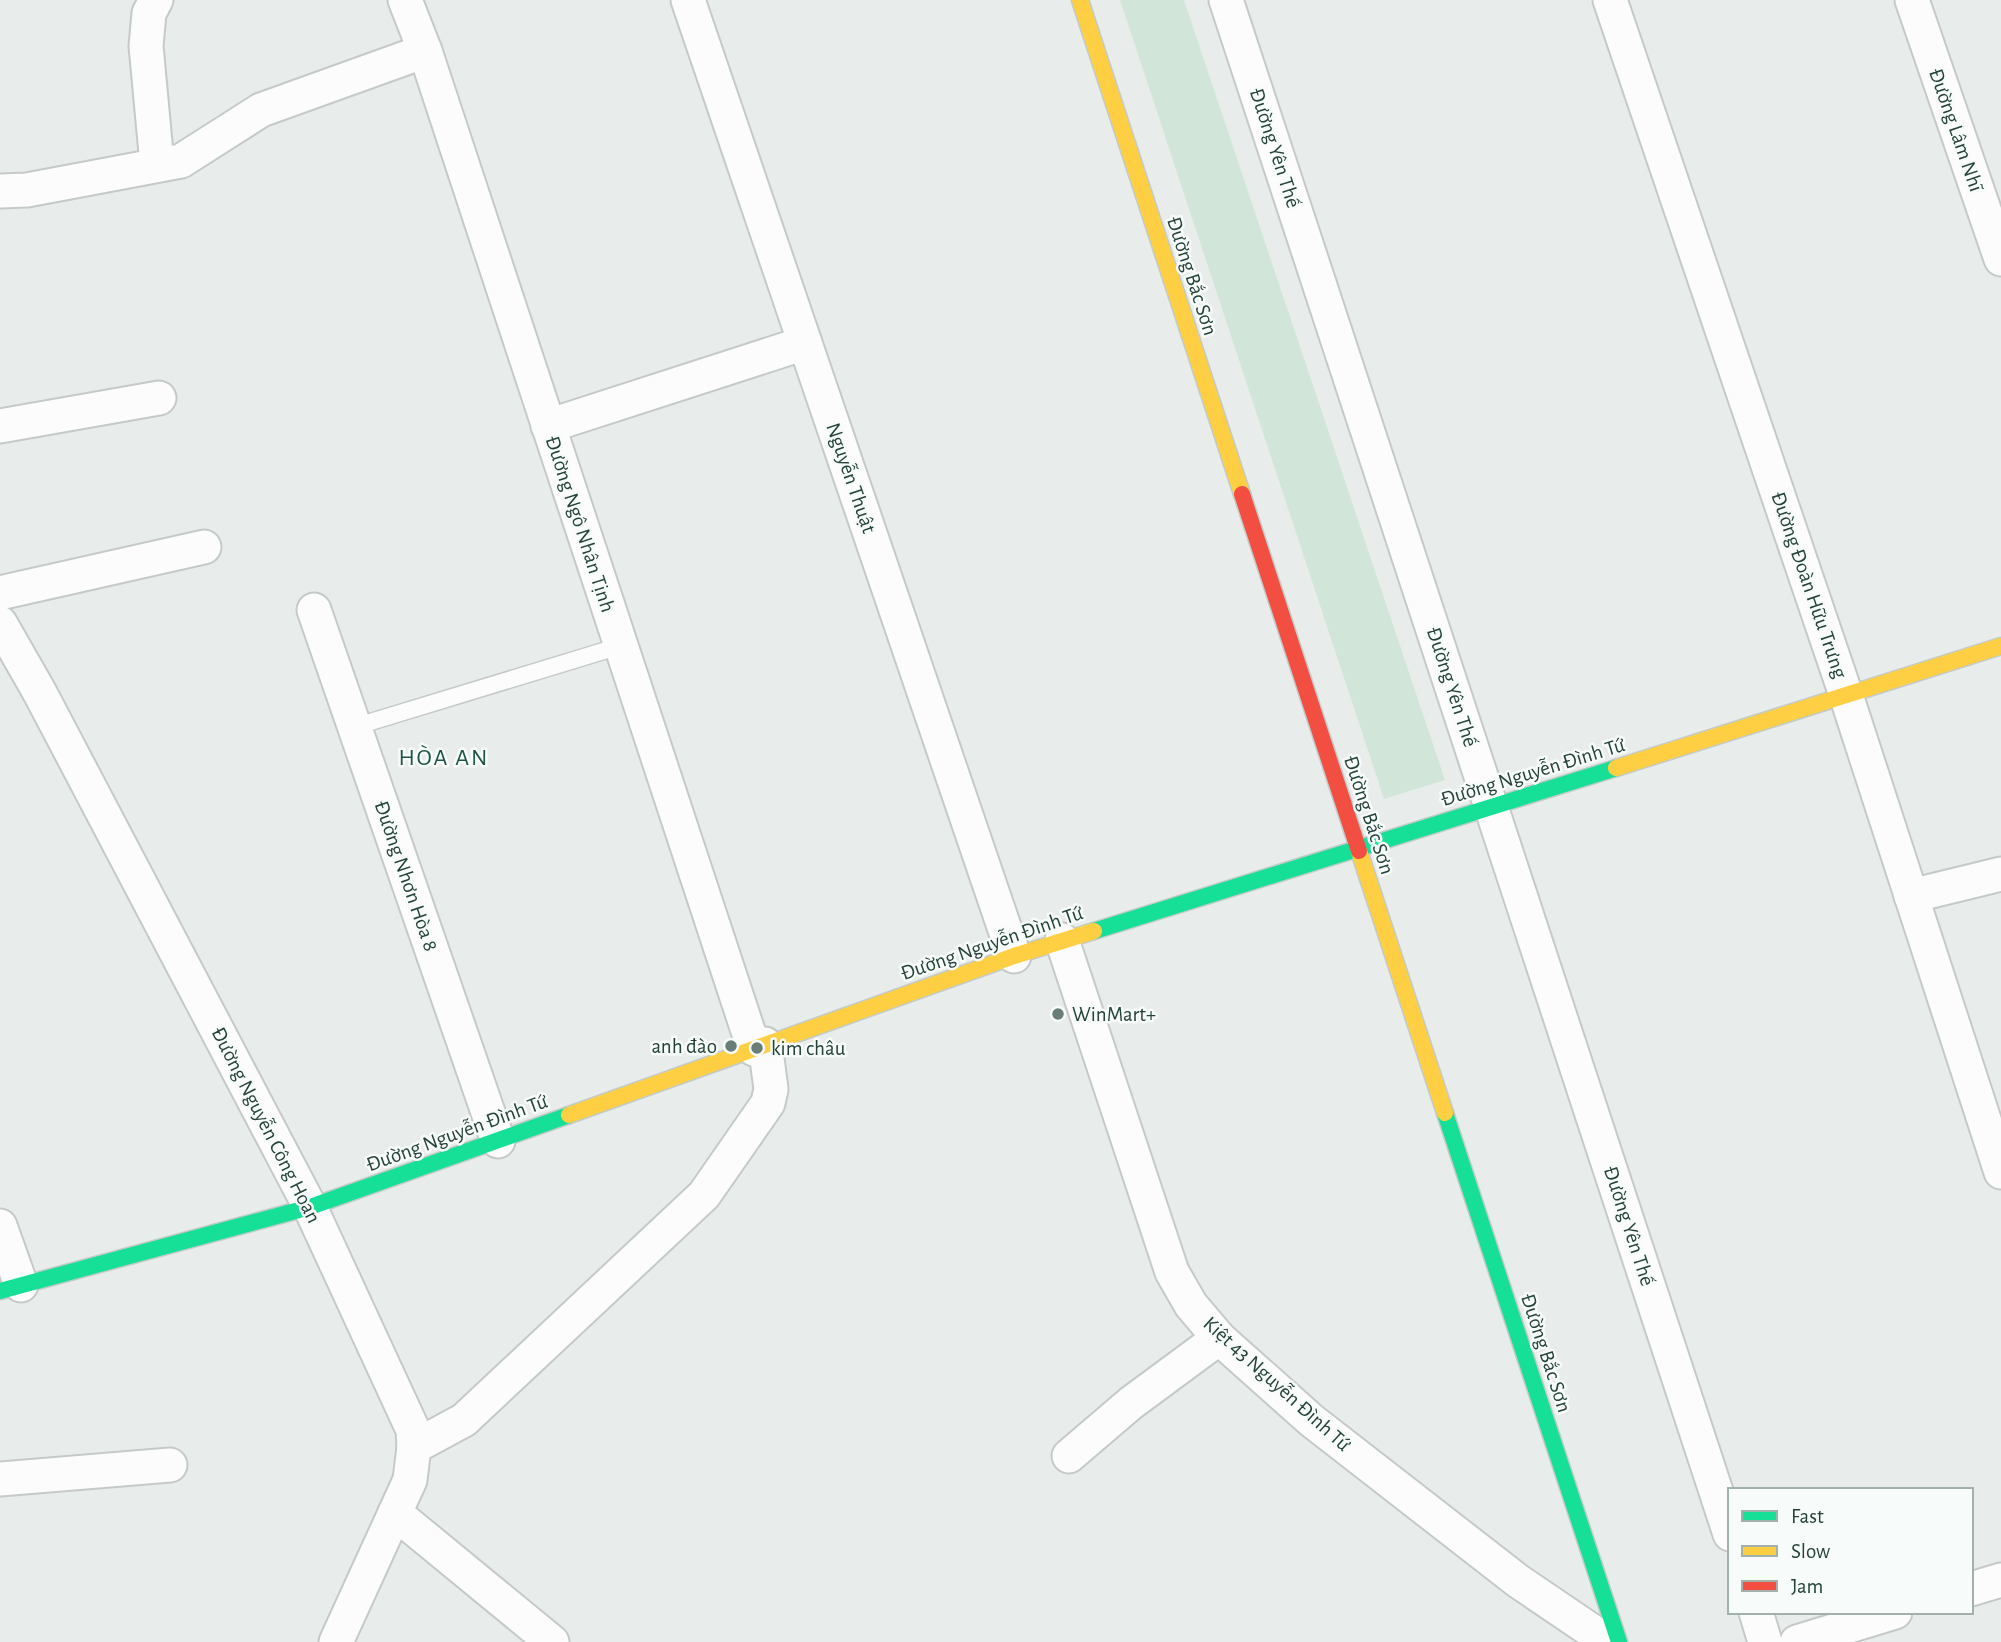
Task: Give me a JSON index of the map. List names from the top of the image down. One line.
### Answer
{"streets":{"street":["Đường Lâm Nhĩ","Đường Yên Thế","Đường Bắc Sơn","Nguyễn Thuật","Đường Ngô Nhân Tịnh","Đường Đoàn Hữu Trưng","Đường Nguyễn Đình Tứ","Đường Nhơn Hòa 8","Đường Nguyễn Công Hoan","Kiệt 43 Nguyễn Đình Tứ"]},"crossings":[["Đường Yên Thế","Đường Nguyễn Đình Tứ"],["Đường Bắc Sơn","Đường Nguyễn Đình Tứ"],["Nguyễn Thuật","Đường Nguyễn Đình Tứ"],["Đường Ngô Nhân Tịnh","Đường Nguyễn Đình Tứ"],["Đường Ngô Nhân Tịnh","Đường Nguyễn Công Hoan"],["Đường Đoàn Hữu Trưng","Đường Nguyễn Đình Tứ"],["Đường Nguyễn Đình Tứ","Đường Nhơn Hòa 8"],["Đường Nguyễn Đình Tứ","Đường Nguyễn Công Hoan"],["Đường Nguyễn Đình Tứ","Kiệt 43 Nguyễn Đình Tứ"]],"districts":["HÒA AN"],"places":["WinMart+","anh đào","kim châu"],"legend":["Fast","Slow","Jam"]}
